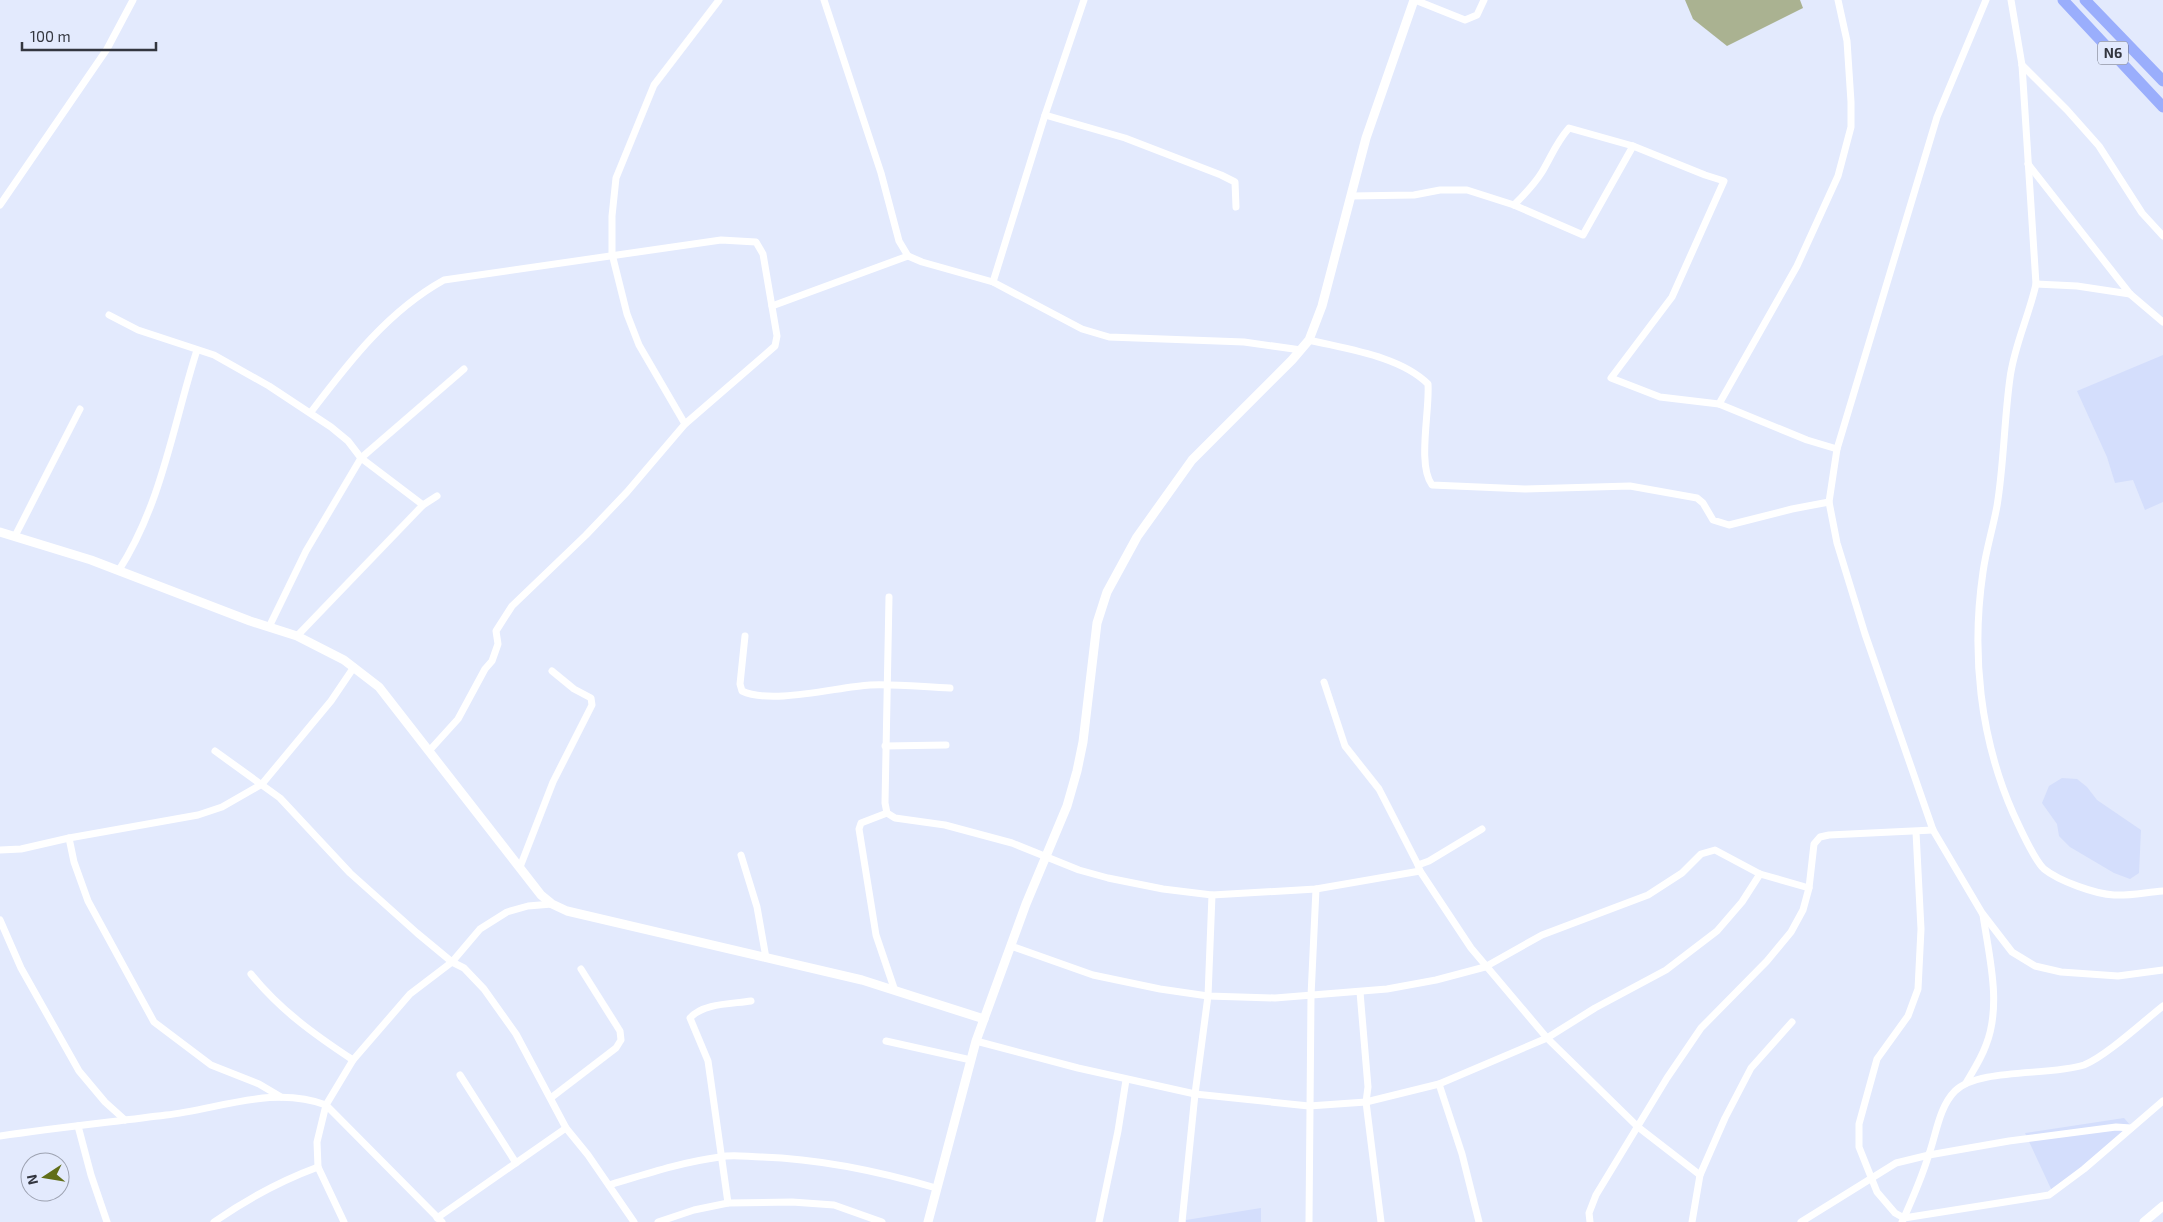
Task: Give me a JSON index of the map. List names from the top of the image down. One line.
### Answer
{"streets":{"highway":["N6"]},"scale_bar":"100 m","north":"left"}
